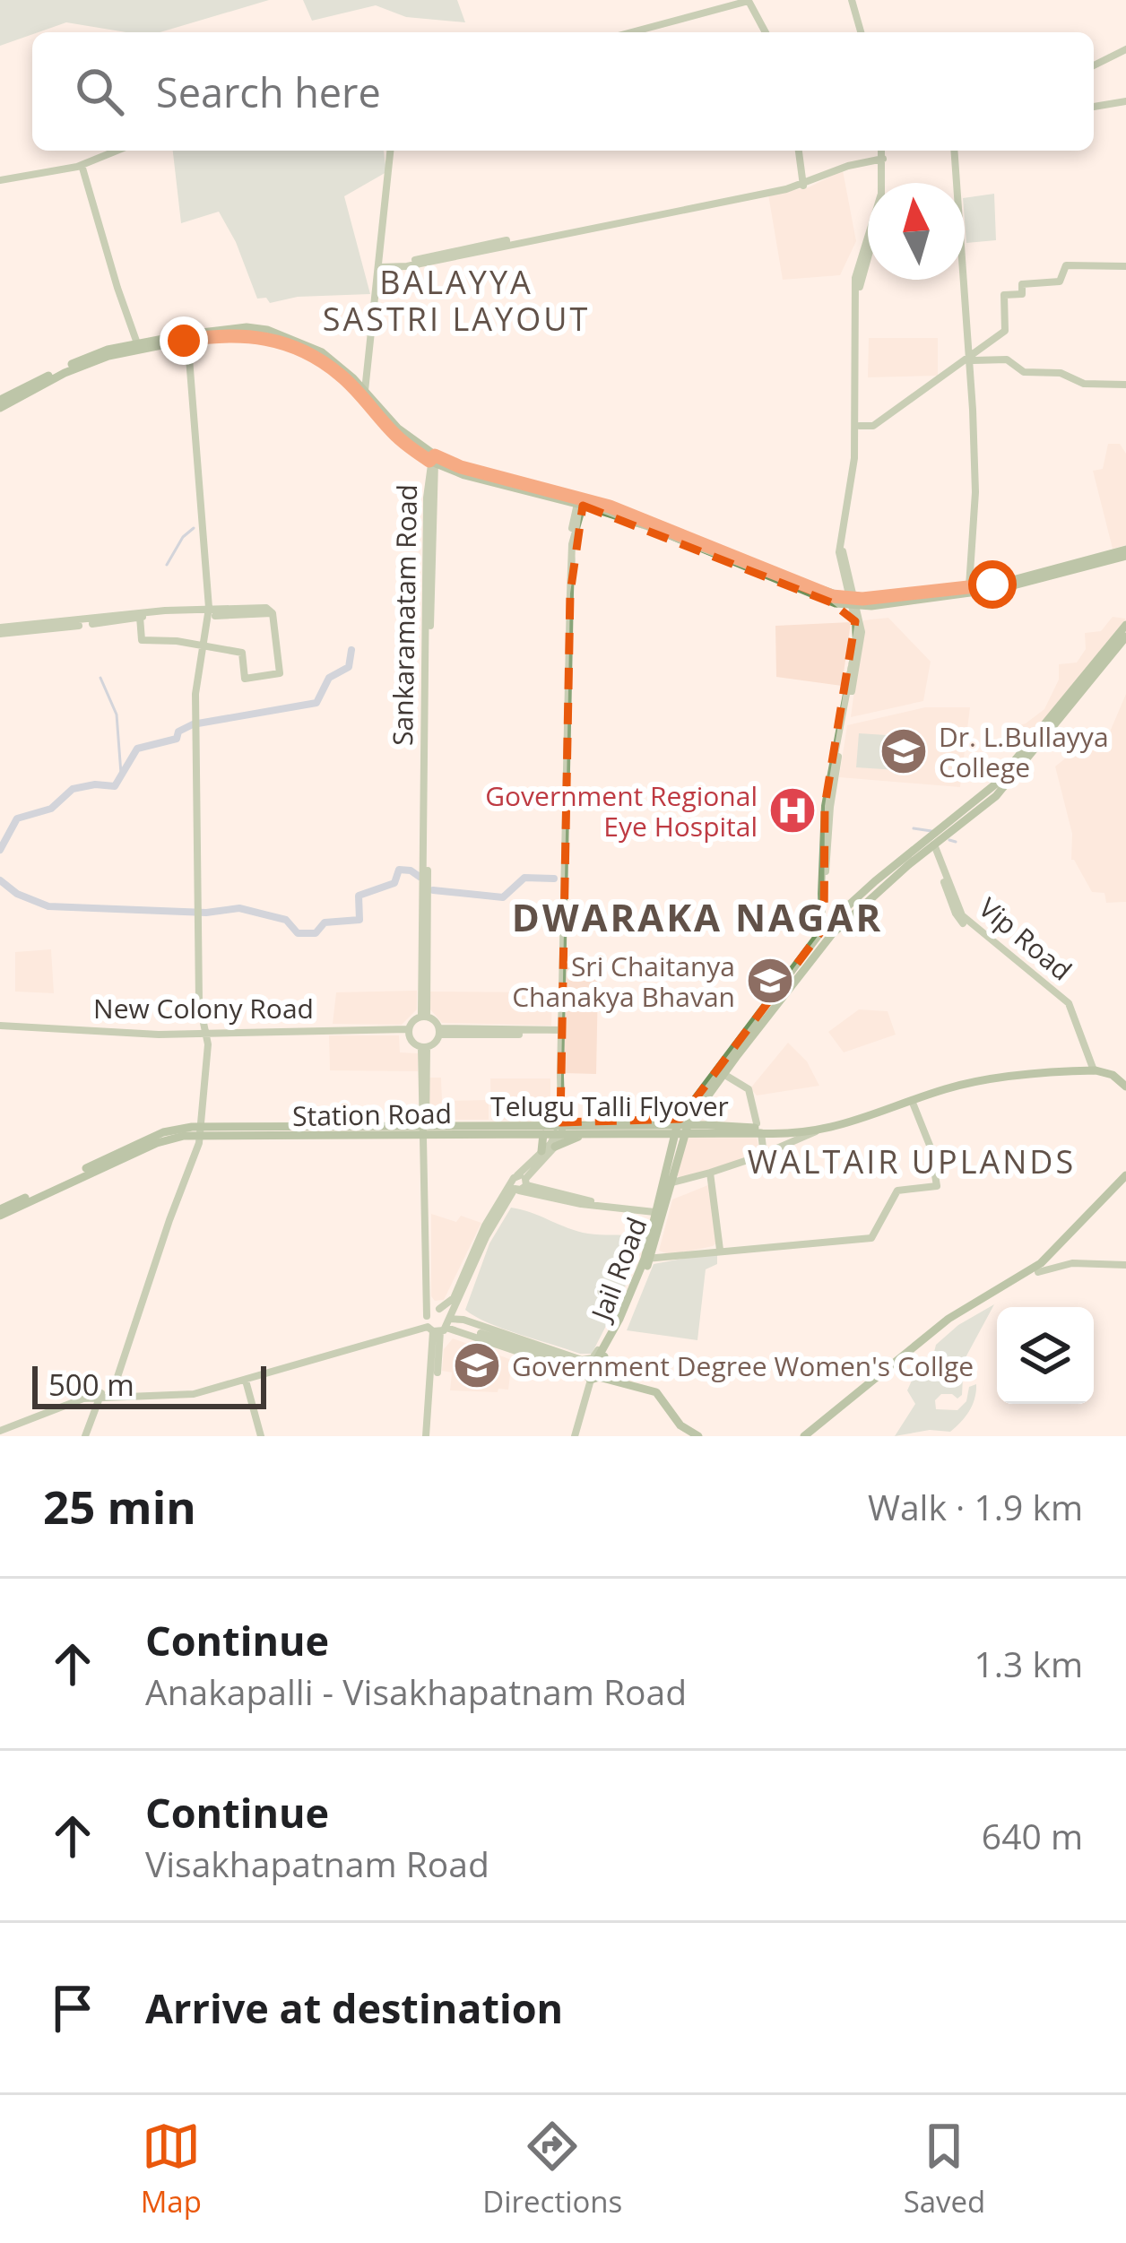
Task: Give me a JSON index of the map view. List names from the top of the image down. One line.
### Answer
{"streets":{"main road":["Sankaramatam Road","Vip Road","New Colony Road","Telugu Talli Flyover","Station Road","Jail Road"]},"crossings":[["Telugu Talli Flyover","Station Road"]],"districts":["BALAYYA SASTRI LAYOUT","DWARAKA NAGAR","WALTAIR UPLANDS"],"places":{"school or university":["Dr. L.Bullayya College","Sri Chaitanya Chanakya Bhavan","Government Degree Women's Collge"],"hospital":["Government Regional Eye Hospital"]},"scale_bar":"500 m","north":"top","page":{"search":"Search here","scale":"500 m","heading":["25 min","Walk · 1.9 km"],"list":[["Continue","Anakapalli - Visakhapatnam Road","1.3 km"],["Continue","Visakhapatnam Road","640 m"],"Arrive at destination"],"nav":["Map","Directions","Saved"]}}
